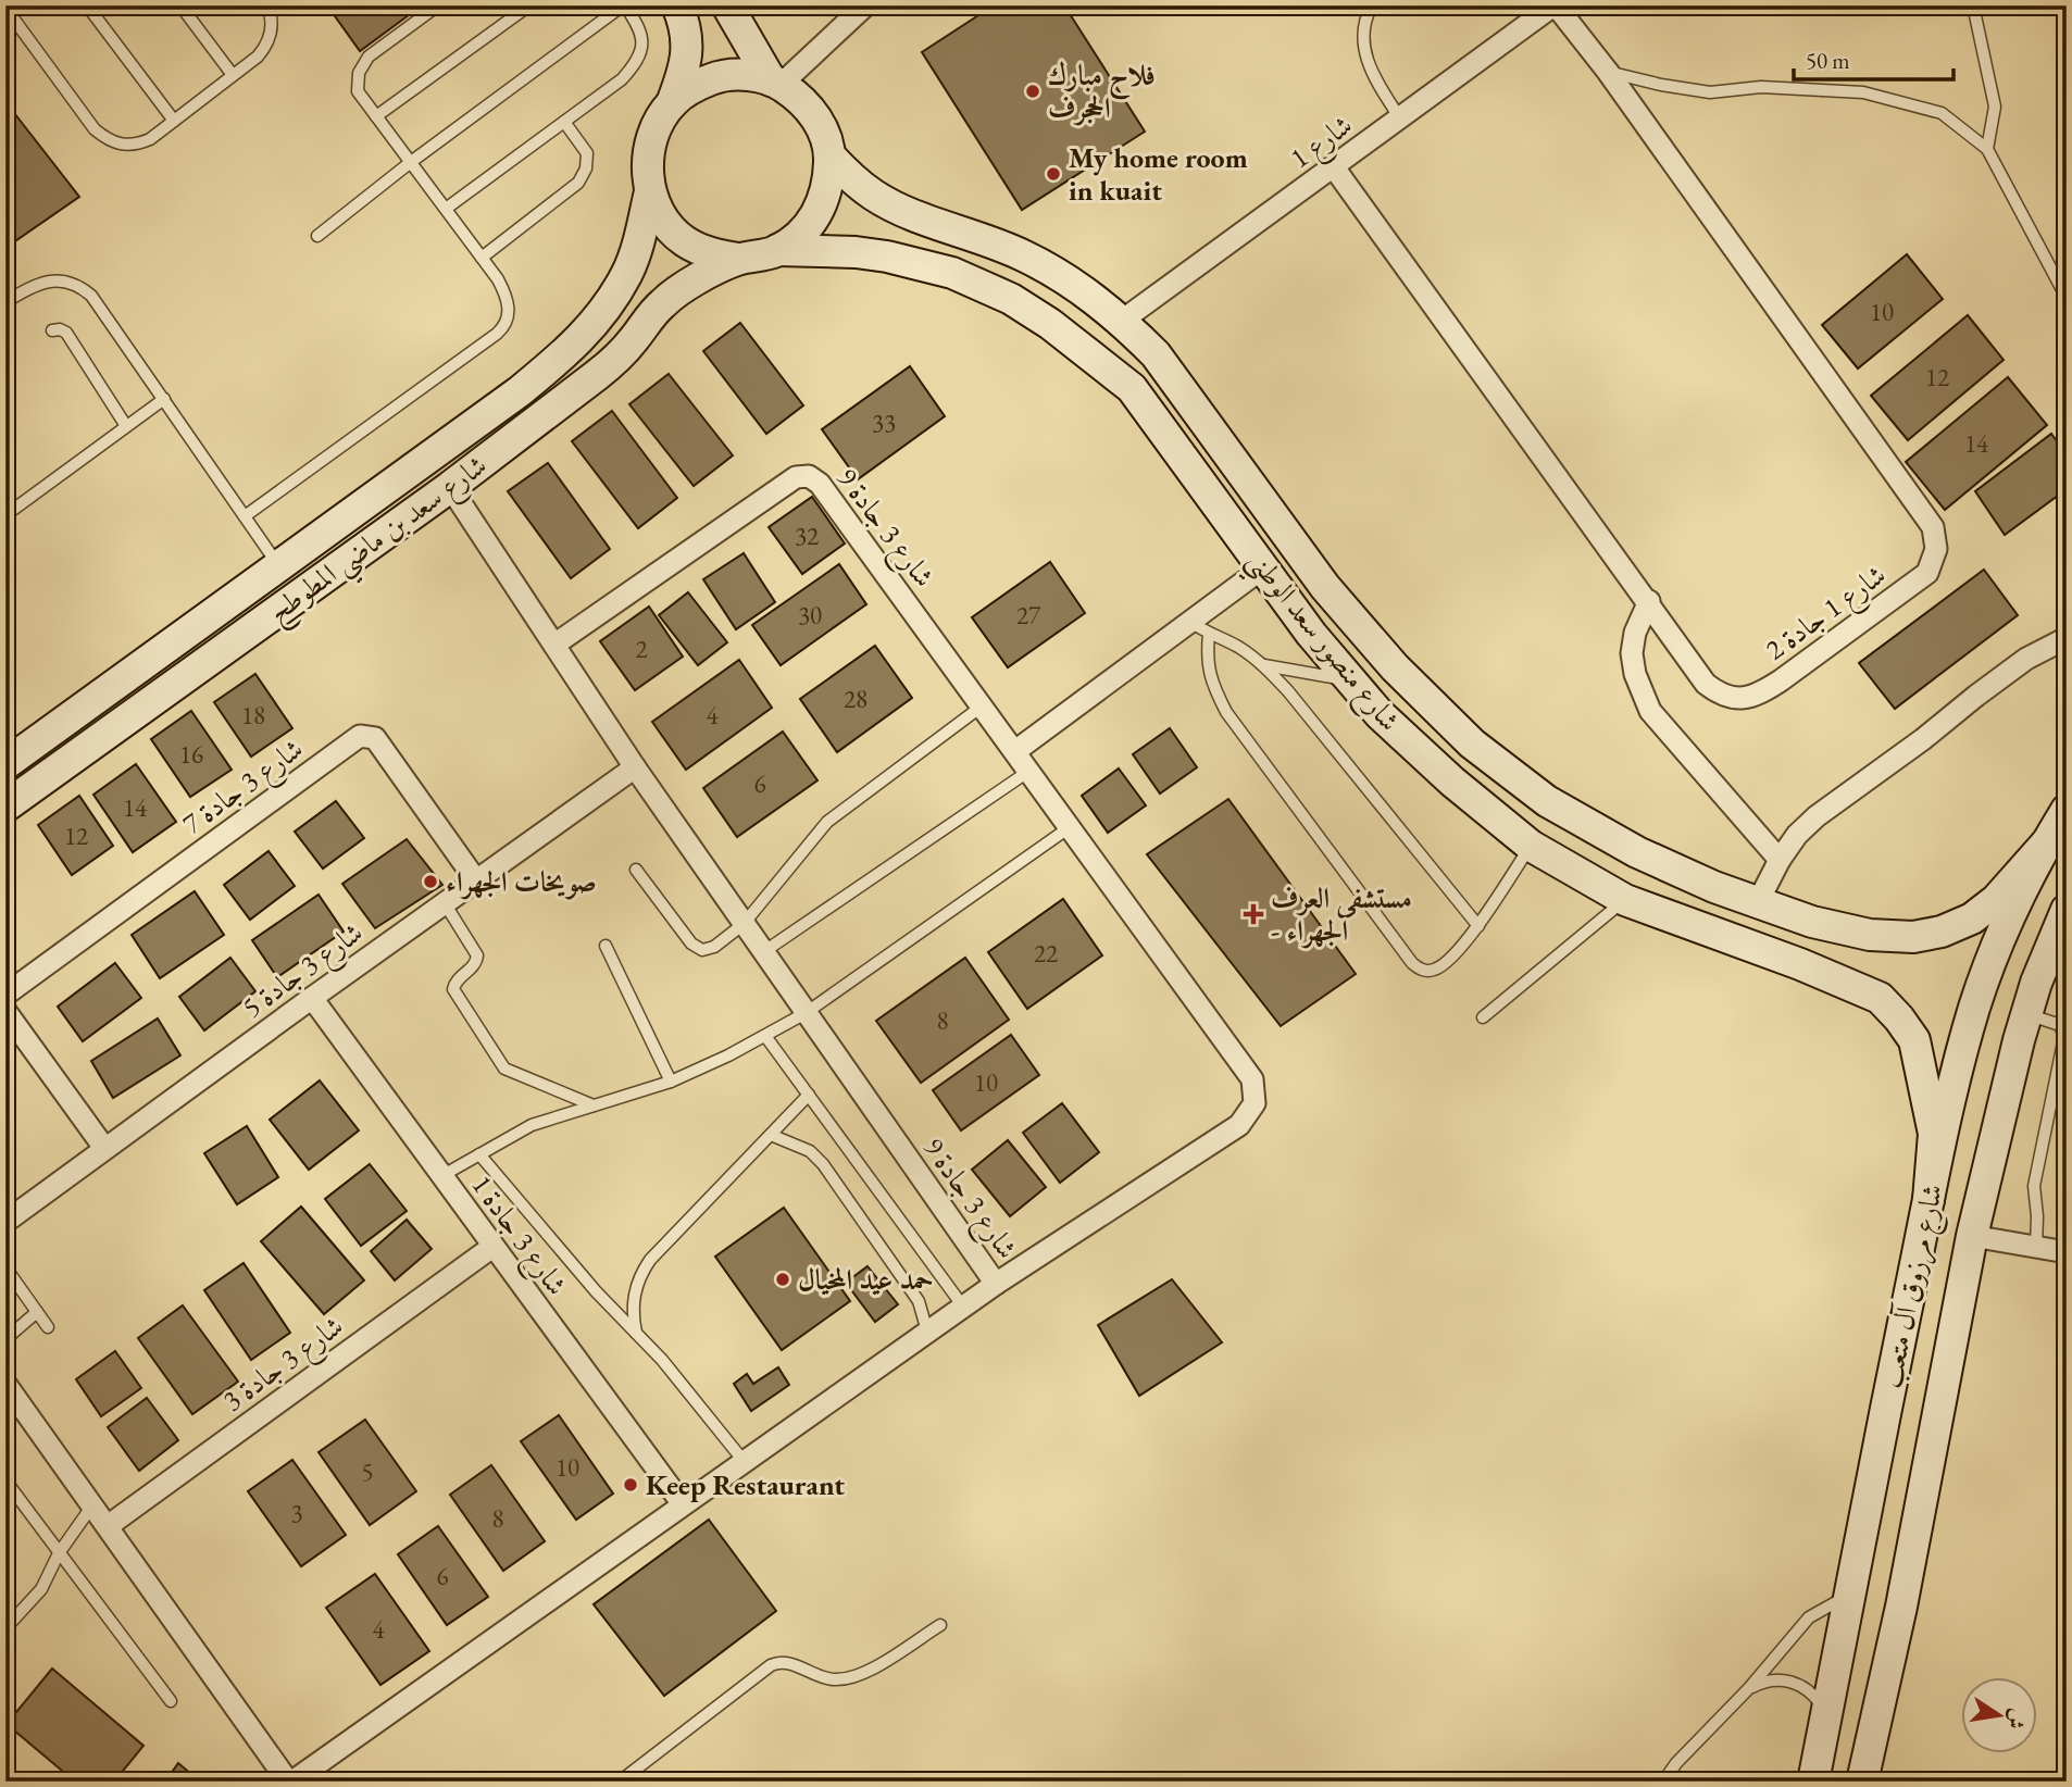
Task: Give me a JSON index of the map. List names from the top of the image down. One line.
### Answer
{"streets":{"street":["شارع 1","شارع 3 جادة 9","شارع سعد بن ماضي المطوطح","شارع 1 جادة 2","شارع منصور سعد الوطني","شارع 3 جادة 7","شارع 3 جادة 5","شارع 3 جادة 1","شارع مرزوق آل متعب","شارع 3 جادة 3"]},"crossings":[["شارع 1","شارع 1 جادة 2"],["شارع 1","شارع منصور سعد الوطني"],["شارع 3 جادة 9","شارع سعد بن ماضي المطوطح"],["شارع 3 جادة 9","شارع 3 جادة 5"],["شارع سعد بن ماضي المطوطح","شارع منصور سعد الوطني"],["شارع منصور سعد الوطني","شارع مرزوق آل متعب"],["شارع 3 جادة 7","شارع 3 جادة 5"],["شارع 3 جادة 5","شارع 3 جادة 1"],["شارع 3 جادة 1","شارع 3 جادة 3"]],"places":{"other":["فلاح مبارك الحجرف","My home room in kuait","صويخات الجهراء","حمد عيد المخيال","Keep Restaurant"],"health":["مستشفى العرف - الجهراء"]},"house_numbers":["10","12","33","14","32","30","27","2","28","18","4","16","6","14","12","22","8","10","10","5","3","8","6","4"],"scale_bar":"50 m","north":"right"}
